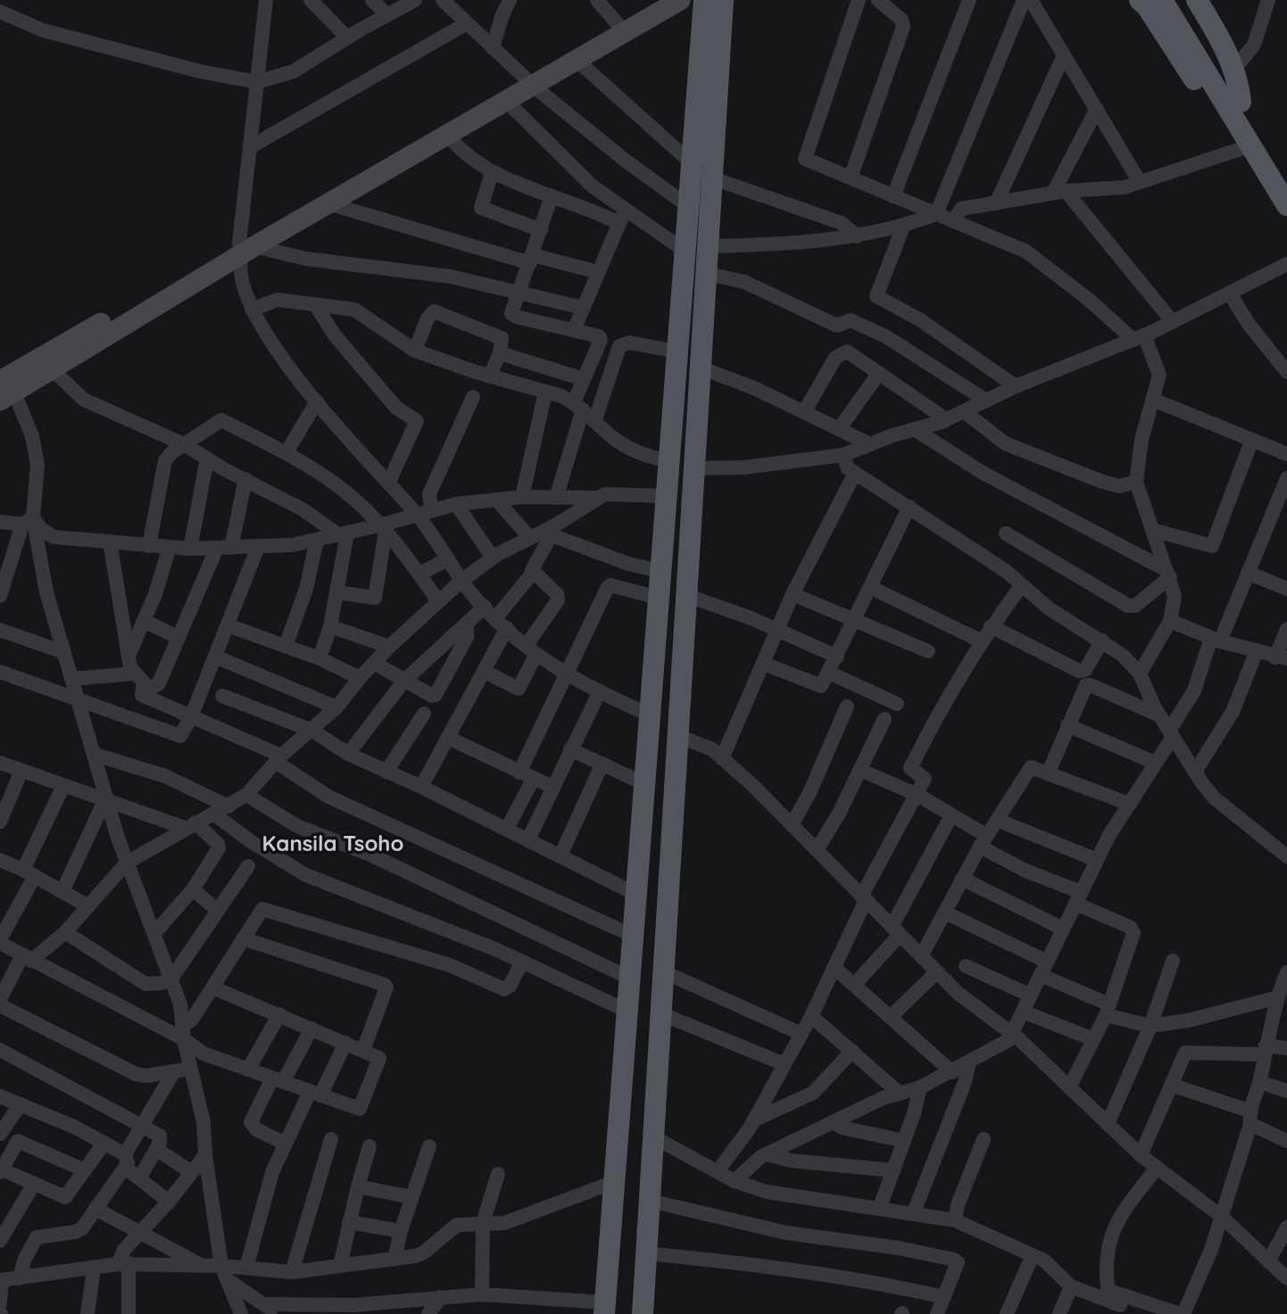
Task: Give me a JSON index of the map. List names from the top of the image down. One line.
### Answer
{"districts":["Kansila Tsoho"]}
